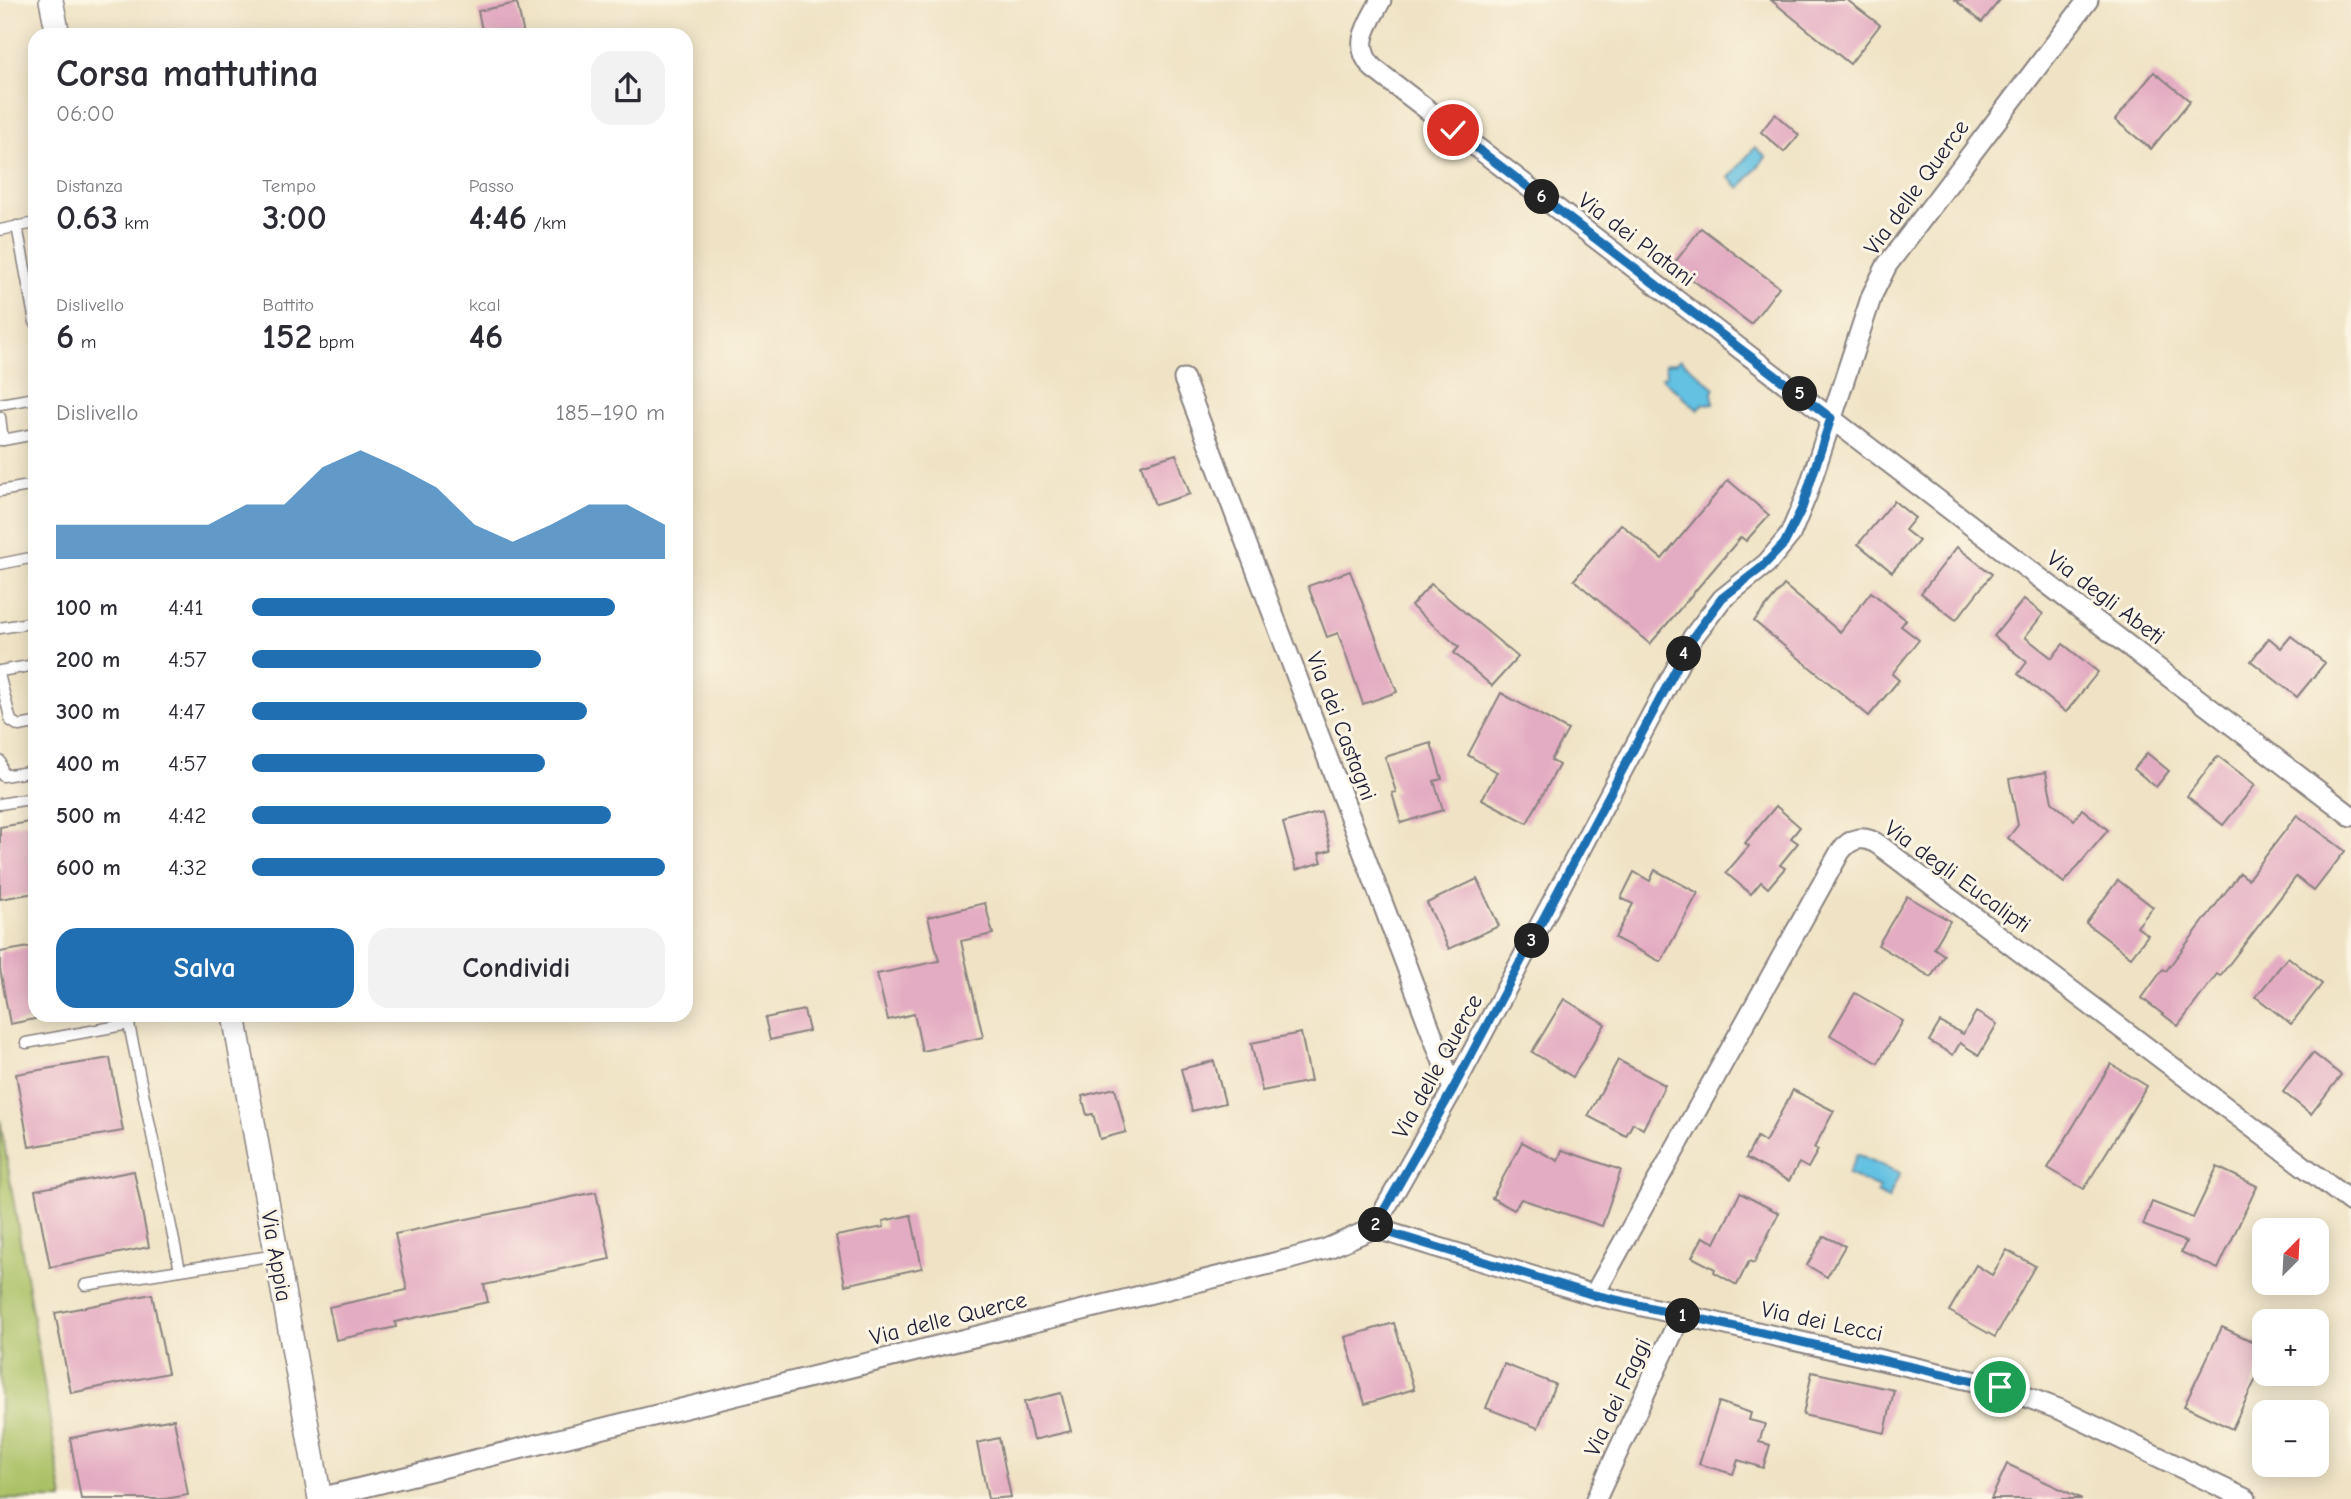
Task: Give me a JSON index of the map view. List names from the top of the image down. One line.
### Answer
{"streets":{"street":["Via delle Querce","Via dei Platani","Via degli Abeti","Via dei Castagni","Via degli Eucalipti","Via Appia","Via dei Lecci","Via dei Faggi"]},"crossings":[["Via delle Querce","Via dei Platani"],["Via delle Querce","Via degli Abeti"],["Via delle Querce","Via dei Castagni"],["Via delle Querce","Via Appia"],["Via delle Querce","Via dei Lecci"],["Via dei Platani","Via degli Abeti"],["Via degli Eucalipti","Via dei Lecci"],["Via dei Lecci","Via dei Faggi"]],"north":"top right","page":{"heading":["Corsa mattutina","06:00"],"stats":[["Distanza","0.63 km"],["Tempo","3:00"],["Passo","4:46 /km"],["Dislivello","6 m"],["Battito","152 bpm"],["kcal","46"]],"pins":["6","5","4","3","2","1"],"chart":["Dislivello","185–190 m"],"list":[{"name":"100 m","note":"4:41"},{"name":"200 m","note":"4:57"},{"name":"300 m","note":"4:47"},{"name":"400 m","note":"4:57"},{"name":"500 m","note":"4:42"},{"name":"600 m","note":"4:32"}],"buttons":["Salva","Condividi"],"map_buttons":["+","−"]}}
